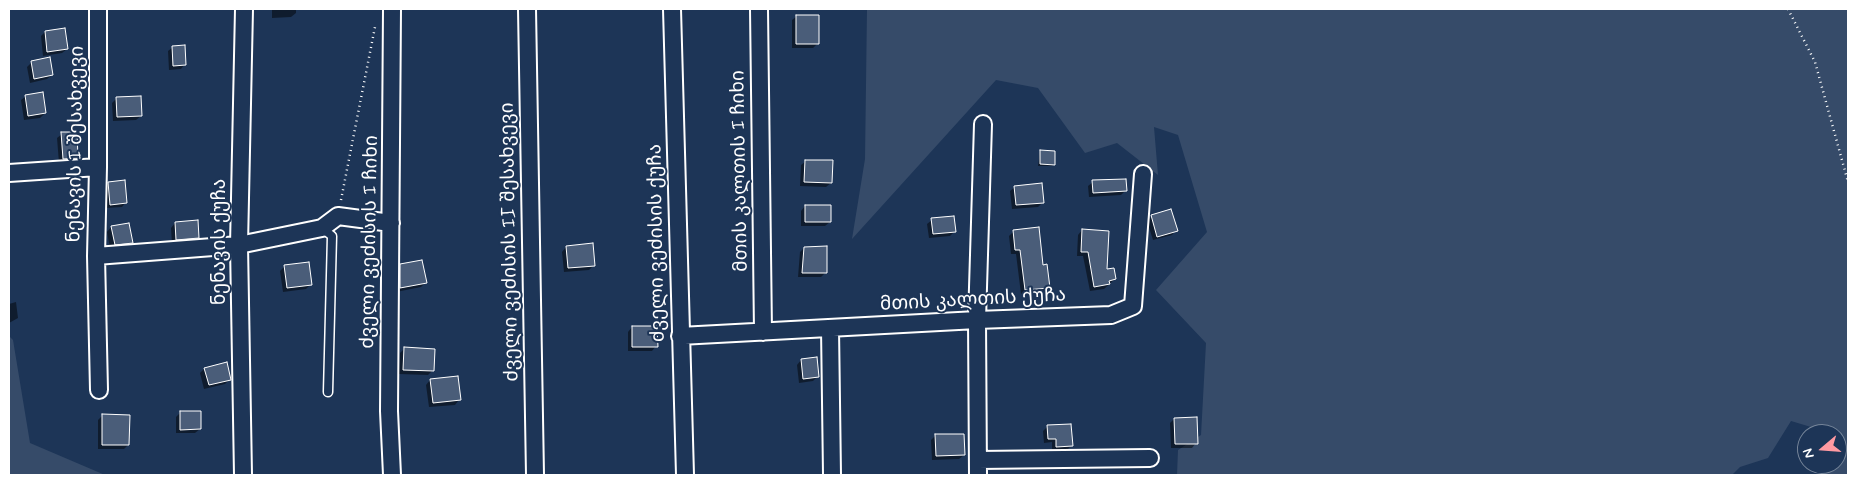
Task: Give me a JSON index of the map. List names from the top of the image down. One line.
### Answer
{"streets":{"street":["ნენავის I შესახვევი","მთის კალთის I ჩიხი","ნენავის ქუჩა","ძველი ვეძისის I ჩიხი","ძველი ვეძისის II შესახვევი","ძველი ვეძისის ქუჩა","მთის კალთის ქუჩა"]},"crossings":[["ნენავის I შესახვევი","ნენავის ქუჩა"],["მთის კალთის I ჩიხი","მთის კალთის ქუჩა"],["ძველი ვეძისის ქუჩა","მთის კალთის ქუჩა"]],"north":"left"}
